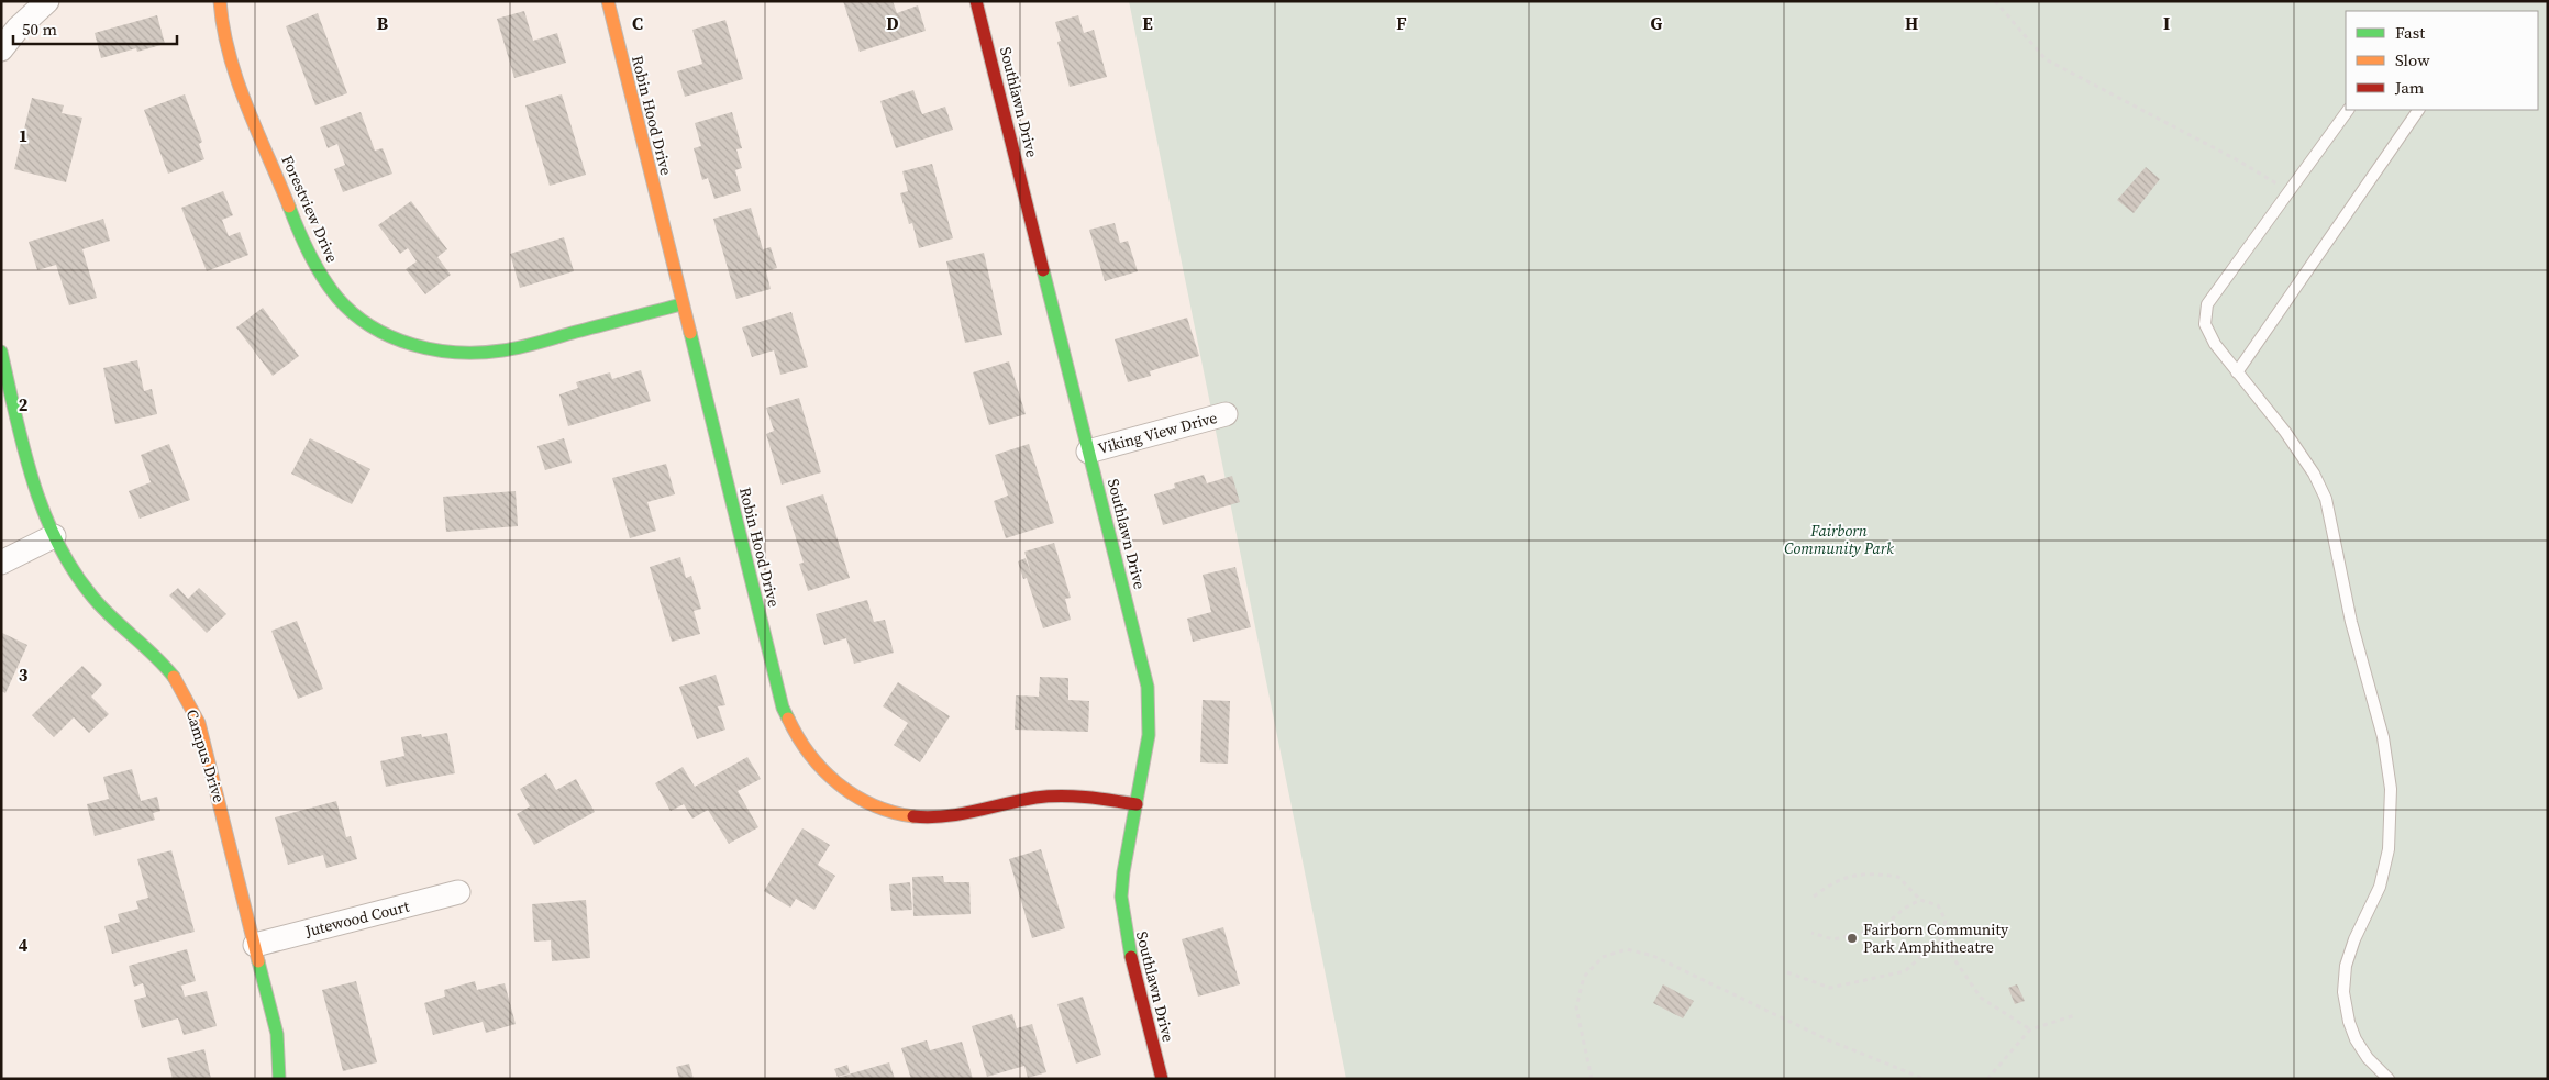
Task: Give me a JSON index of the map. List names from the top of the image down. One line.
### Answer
{"streets":{"street":["Southlawn Drive","Robin Hood Drive","Forestview Drive","Viking View Drive","Campus Drive","Jutewood Court"]},"crossings":[["Southlawn Drive","Robin Hood Drive"],["Southlawn Drive","Viking View Drive"],["Robin Hood Drive","Forestview Drive"],["Campus Drive","Jutewood Court"]],"parks":["Fairborn Community Park"],"places":["Fairborn Community Park Amphitheatre"],"legend":["Fast","Slow","Jam"],"scale_bar":"50 m","grid":{"columns":["B","C","D","E","F","G","H","I"],"rows":["1","2","3","4"]}}
